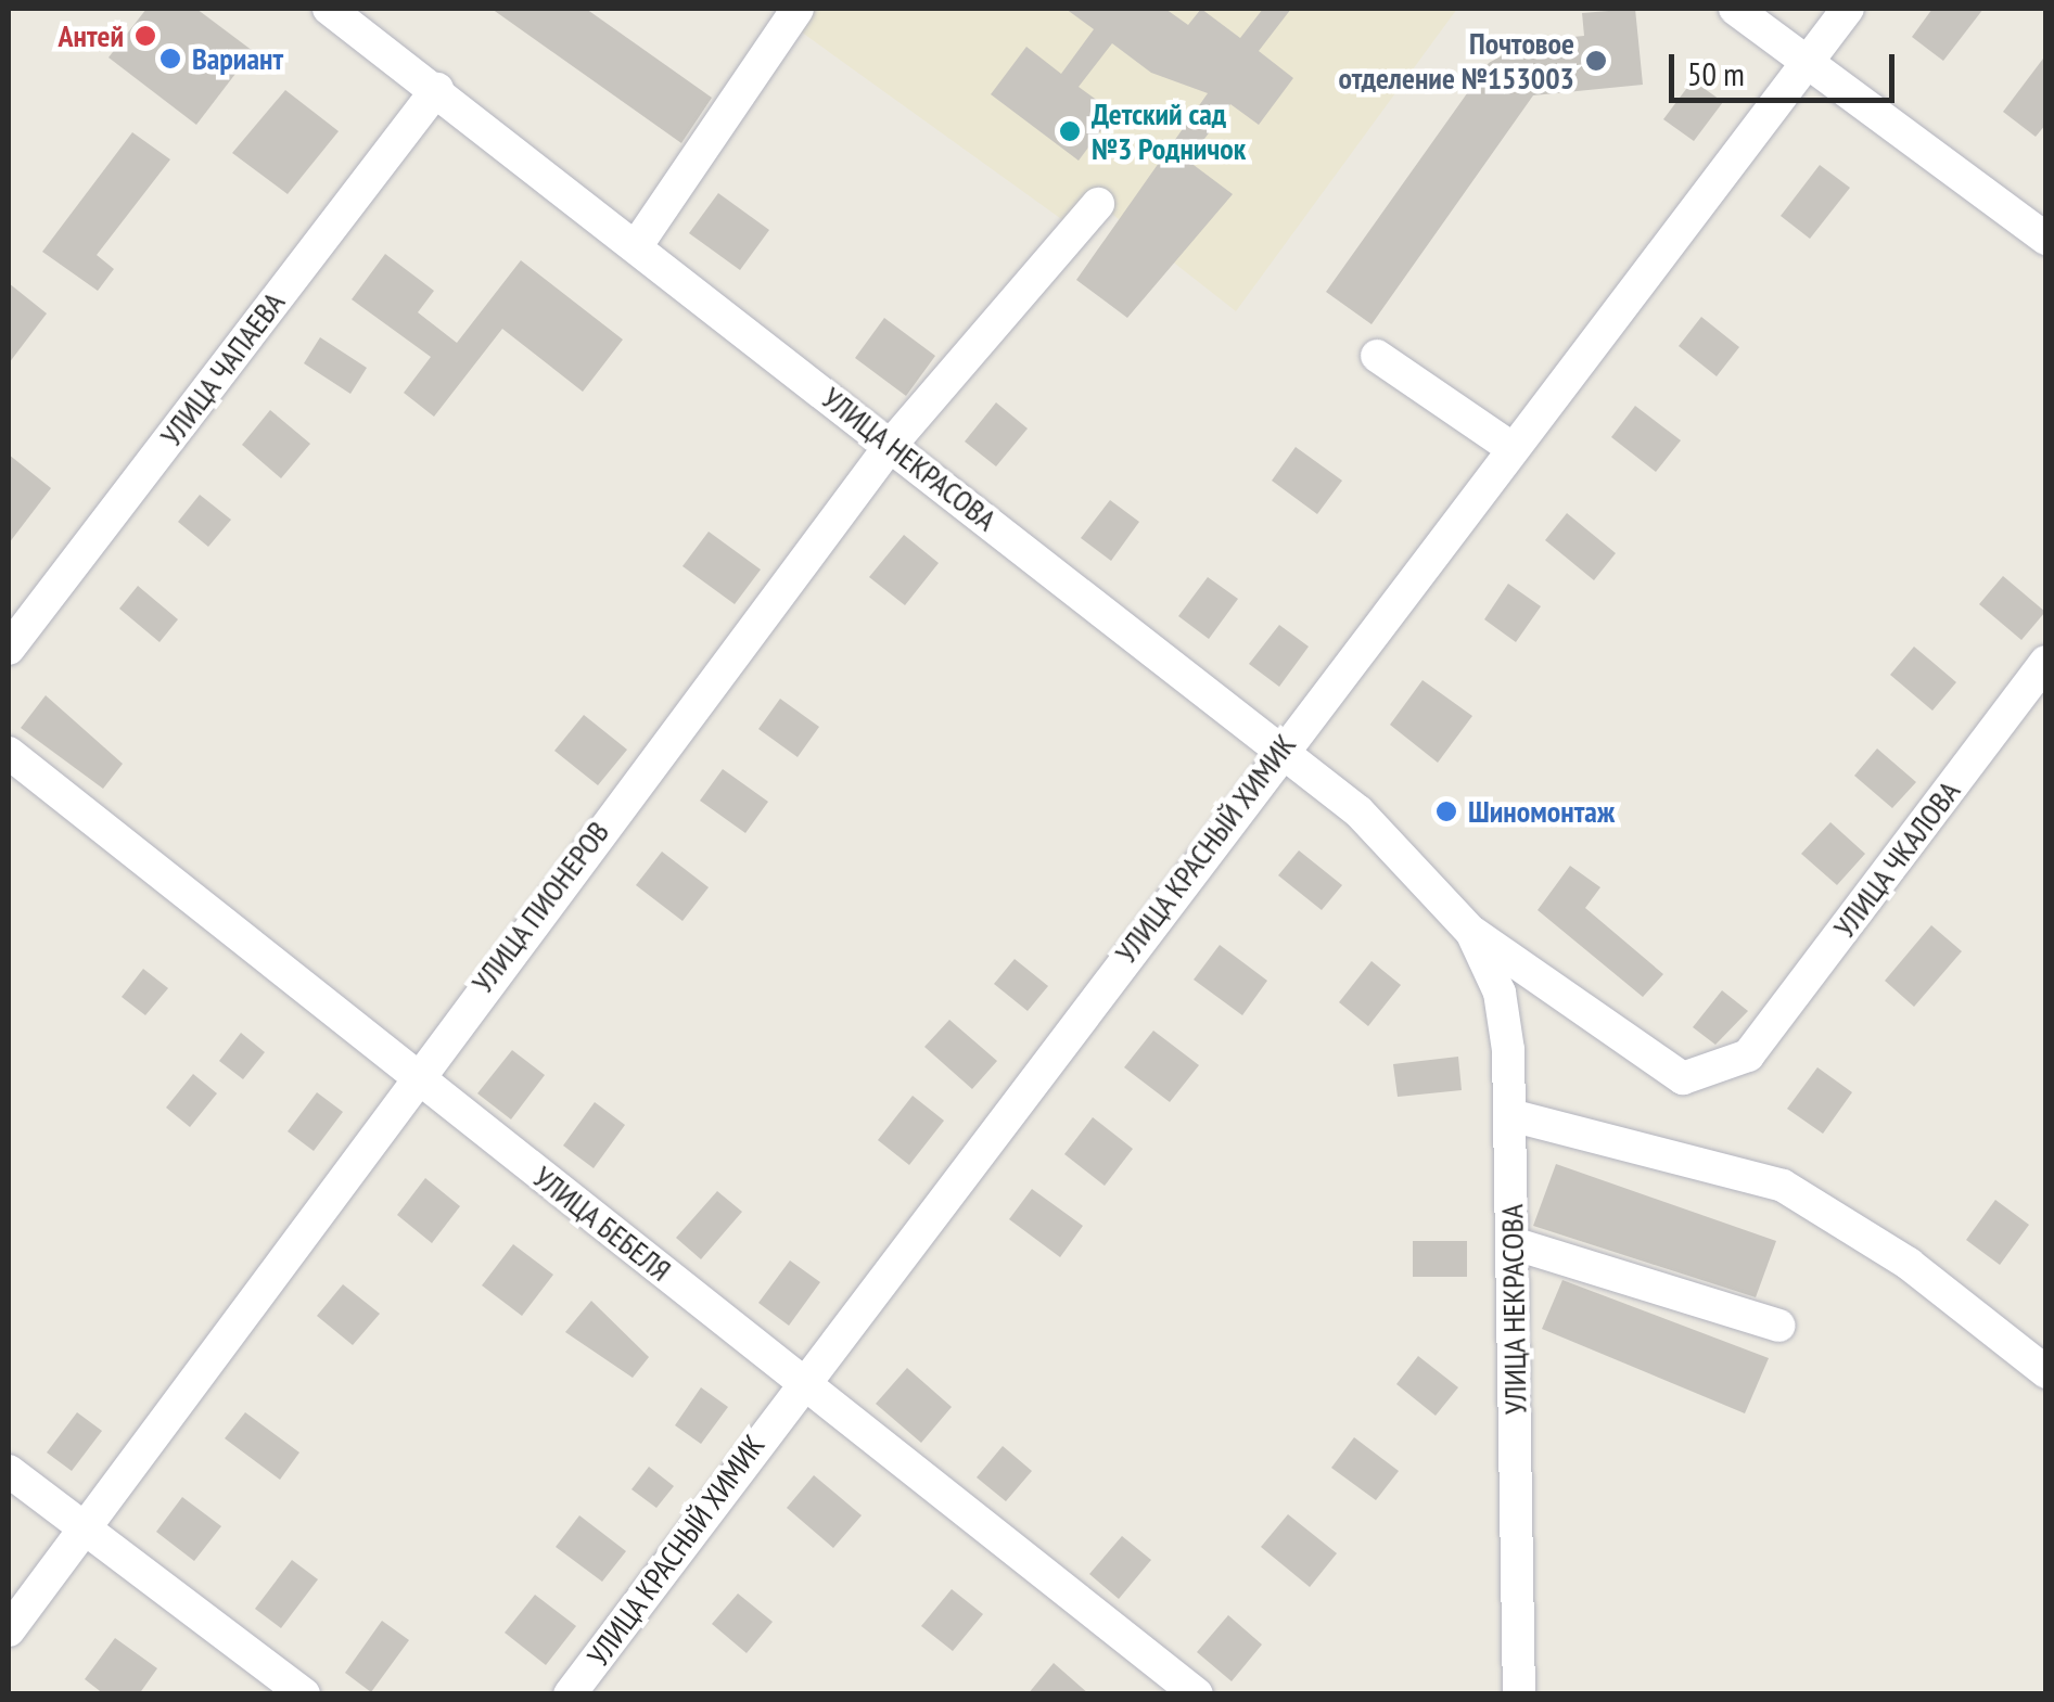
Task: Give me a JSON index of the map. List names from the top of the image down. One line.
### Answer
{"streets":{"street":["УЛИЦА ЧАПАЕВА","УЛИЦА НЕКРАСОВА","УЛИЦА КРАСНЫЙ ХИМИК","УЛИЦА ЧКАЛОВА","УЛИЦА ПИОНЕРОВ","УЛИЦА БЕБЕЛЯ"]},"crossings":[["УЛИЦА ЧАПАЕВА","УЛИЦА НЕКРАСОВА"],["УЛИЦА НЕКРАСОВА","УЛИЦА КРАСНЫЙ ХИМИК"],["УЛИЦА НЕКРАСОВА","УЛИЦА ЧКАЛОВА"],["УЛИЦА НЕКРАСОВА","УЛИЦА ПИОНЕРОВ"],["УЛИЦА КРАСНЫЙ ХИМИК","УЛИЦА БЕБЕЛЯ"],["УЛИЦА ПИОНЕРОВ","УЛИЦА БЕБЕЛЯ"]],"places":["Антей","Вариант","Почтовое отделение №153003","Детский сад №3 Родничок","Шиномонтаж"],"scale_bar":"50 m"}
